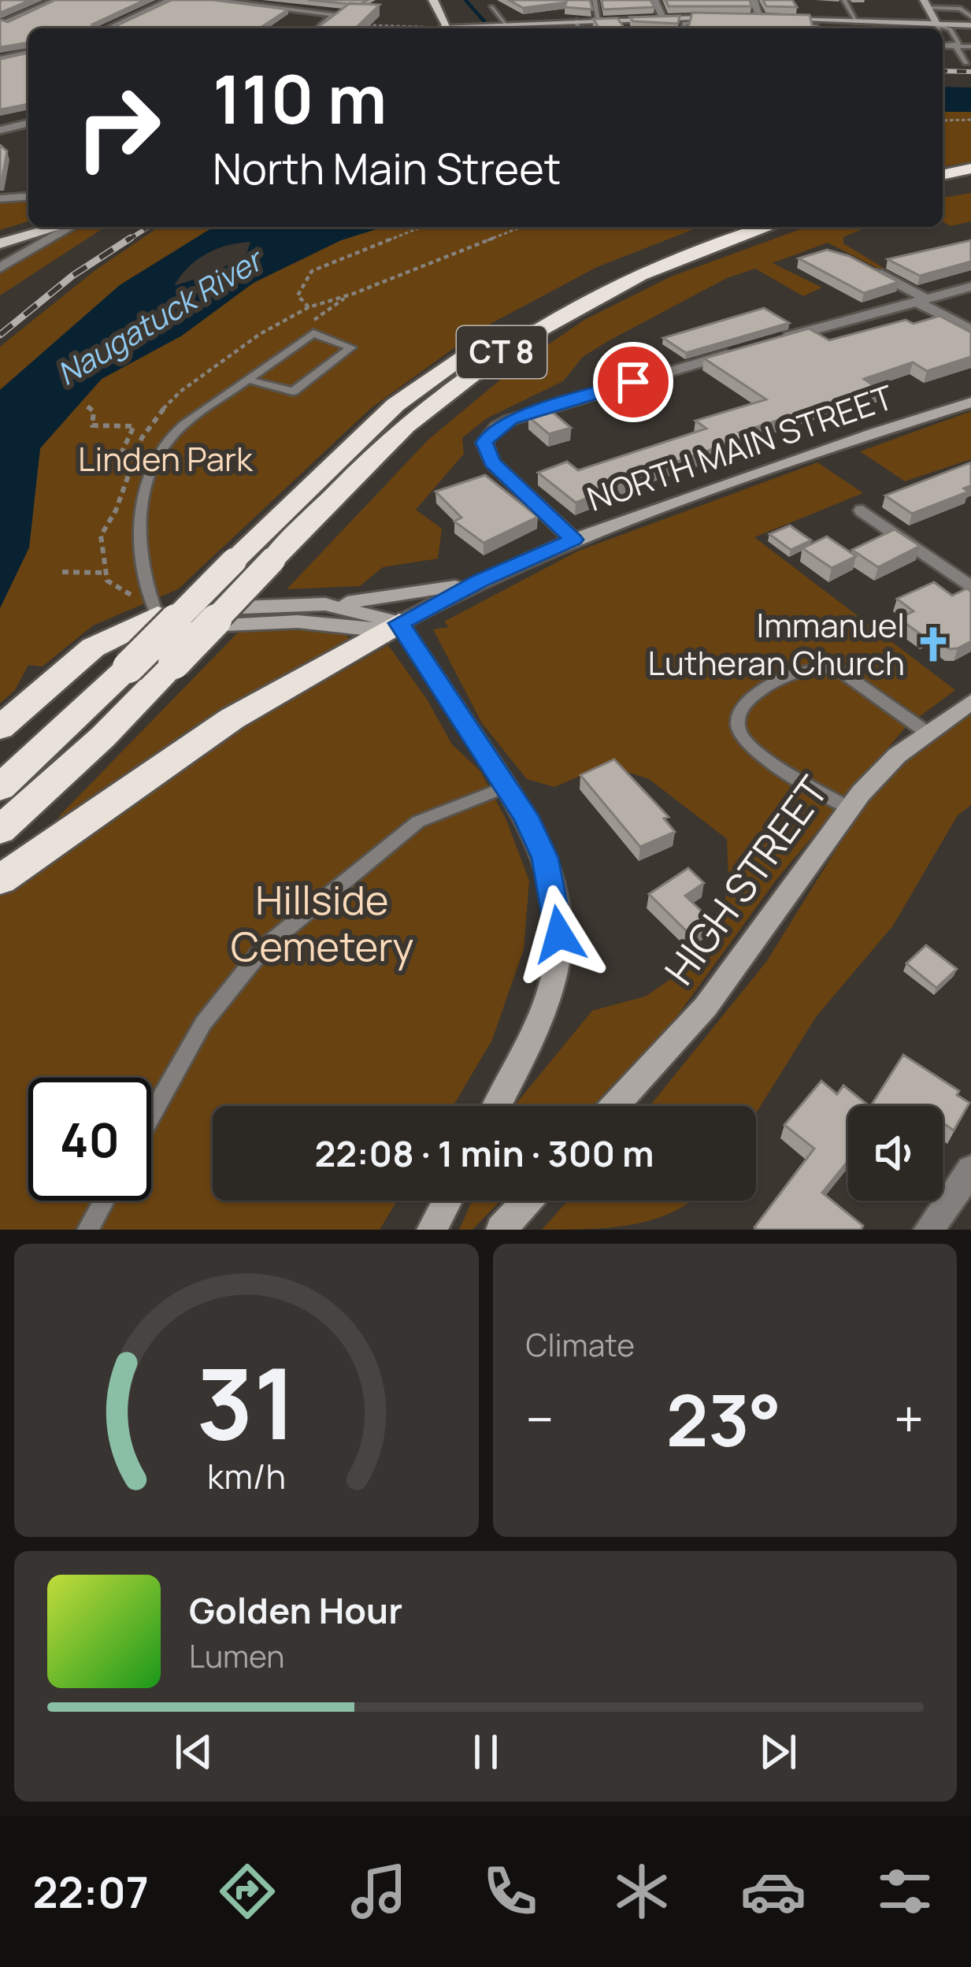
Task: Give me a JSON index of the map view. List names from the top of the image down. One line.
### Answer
{"streets":{"highway":["CT 8"],"main road":["NORTH MAIN STREET","HIGH STREET"]},"water":["Naugatuck River"],"parks":["Linden Park","Hillside Cemetery"],"places":{"church":["Immanuel Lutheran Church"]},"page":{"turn":["110 m","North Main Street"],"limit":"40","trip":"22:08 · 1 min · 300 m","tile":"Climate","heat":["−","23°","+"],"song":["Golden Hour","Lumen"],"tabs":"22:07","gauge":["31","km/h"]}}
